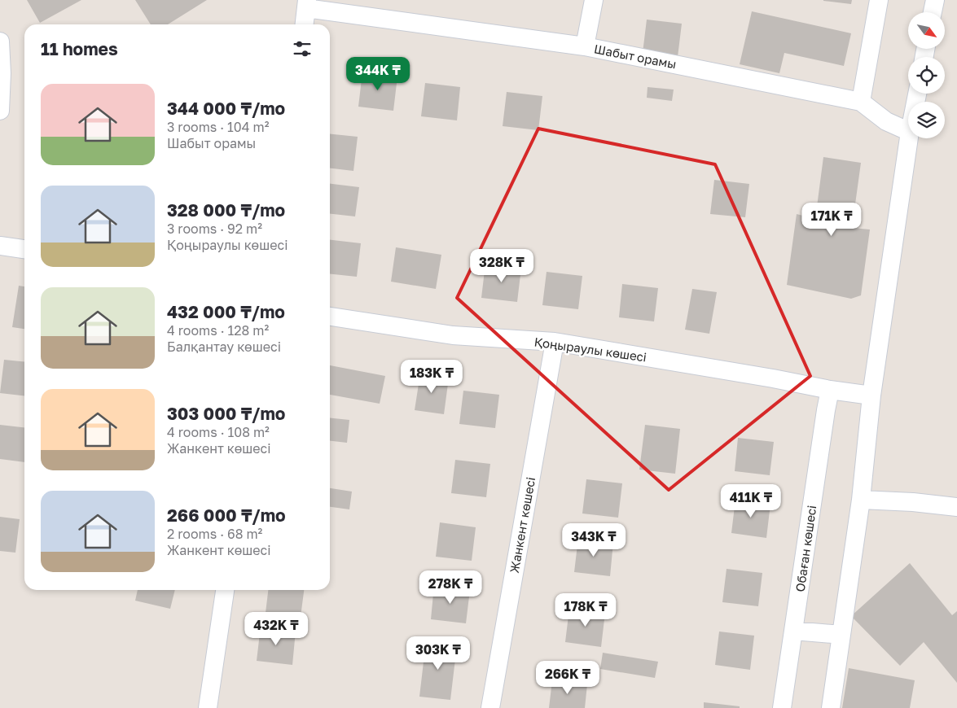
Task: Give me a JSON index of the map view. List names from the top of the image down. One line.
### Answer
{"streets":{"street":["Шабыт орамы","Қоңыраулы көшесі","Жанкент көшесі","Обаған көшесі"]},"crossings":[["Қоңыраулы көшесі","Жанкент көшесі"],["Қоңыраулы көшесі","Обаған көшесі"]],"north":"bottom right","page":{"heading":"11 homes","price":["344K ₸","171K ₸","328K ₸","183K ₸","411K ₸","343K ₸","278K ₸","178K ₸","432K ₸","303K ₸","266K ₸"],"list":[{"name":"344 000 ₸/mo","note":"3 rooms · 104 m² · Шабыт орамы"},{"name":"328 000 ₸/mo","note":"3 rooms · 92 m² · Қоңыраулы көшесі"},{"name":"432 000 ₸/mo","note":"4 rooms · 128 m² · Балқантау көшесі"},{"name":"303 000 ₸/mo","note":"4 rooms · 108 m² · Жанкент көшесі"},{"name":"266 000 ₸/mo","note":"2 rooms · 68 m² · Жанкент көшесі"}]}}
